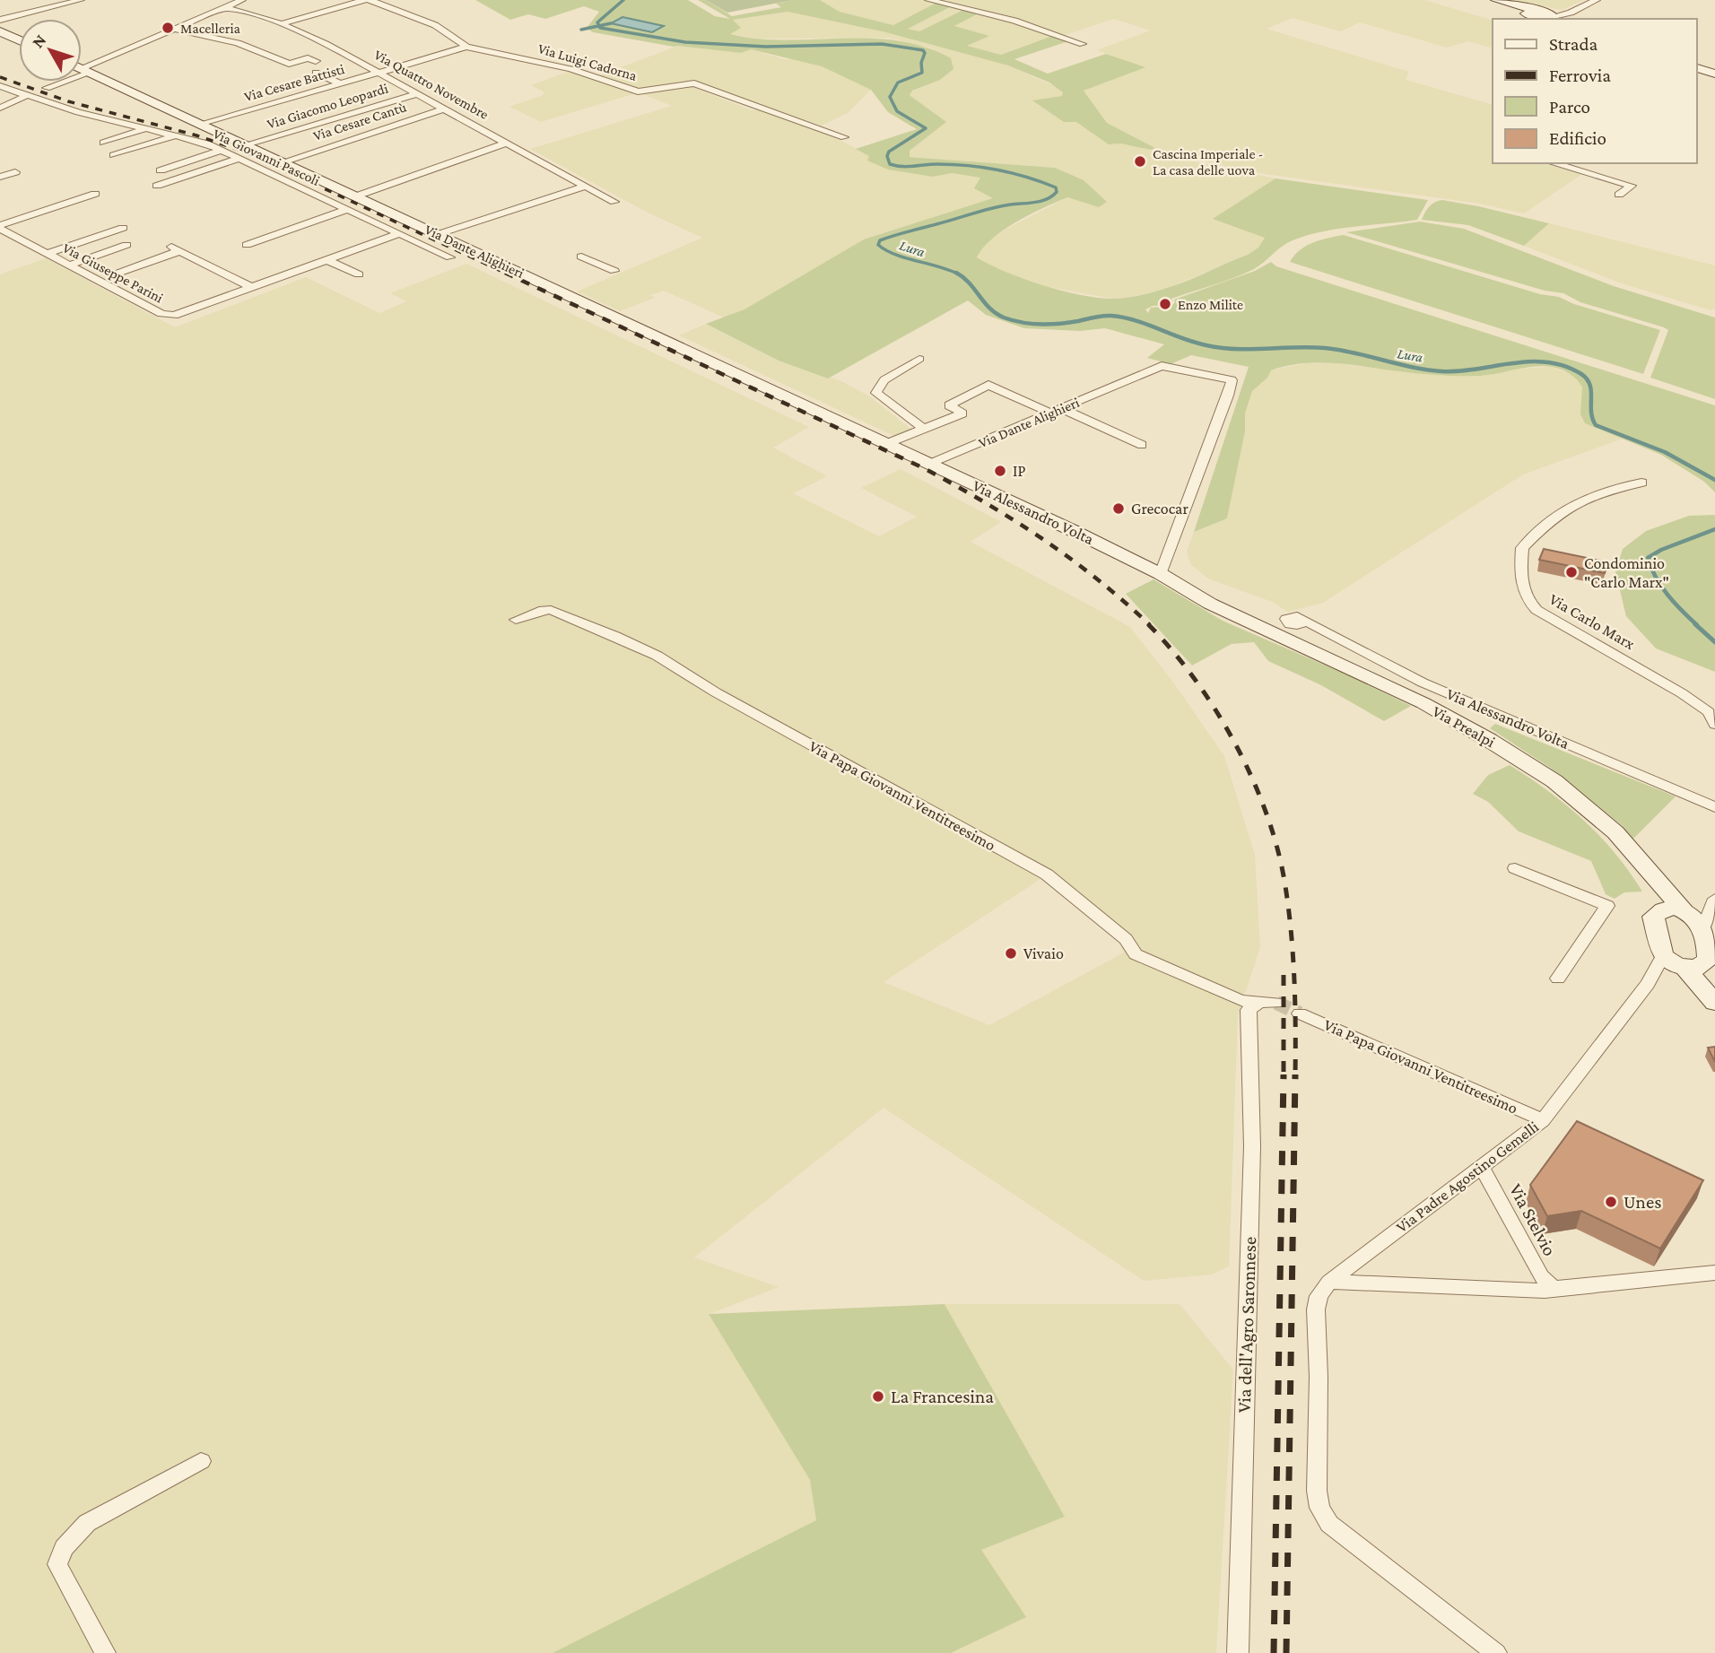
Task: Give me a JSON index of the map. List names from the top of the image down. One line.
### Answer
{"streets":{"street":["Via Luigi Cadorna","Via Cesare Battisti","Via Quattro Novembre","Via Giacomo Leopardi","Via Cesare Cantù","Via Giovanni Pascoli","Via Dante Alighieri","Via Giuseppe Parini","Via Alessandro Volta","Via Carlo Marx","Via Prealpi","Via Papa Giovanni Ventitreesimo","Via Padre Agostino Gemelli","Via Stelvio","Via dell'Agro Saronnese"]},"crossings":[["Via Luigi Cadorna","Via Cesare Battisti"],["Via Cesare Battisti","Via Quattro Novembre"],["Via Cesare Battisti","Via Dante Alighieri"],["Via Quattro Novembre","Via Giacomo Leopardi"],["Via Quattro Novembre","Via Cesare Cantù"],["Via Giacomo Leopardi","Via Dante Alighieri"],["Via Cesare Cantù","Via Dante Alighieri"],["Via Giovanni Pascoli","Via Giuseppe Parini"],["Via Dante Alighieri","Via Alessandro Volta"],["Via Alessandro Volta","Via Prealpi"],["Via Papa Giovanni Ventitreesimo","Via Padre Agostino Gemelli"],["Via Papa Giovanni Ventitreesimo","Via dell'Agro Saronnese"],["Via Padre Agostino Gemelli","Via Stelvio"]],"water":["Lura"],"places":["Macelleria","Cascina Imperiale - La casa delle uova","Enzo Milite","IP","Grecocar","Condominio \"Carlo Marx\"","Vivaio","Unes","La Francesina"],"legend":["Strada","Ferrovia","Parco","Edificio"],"north":"top left"}
